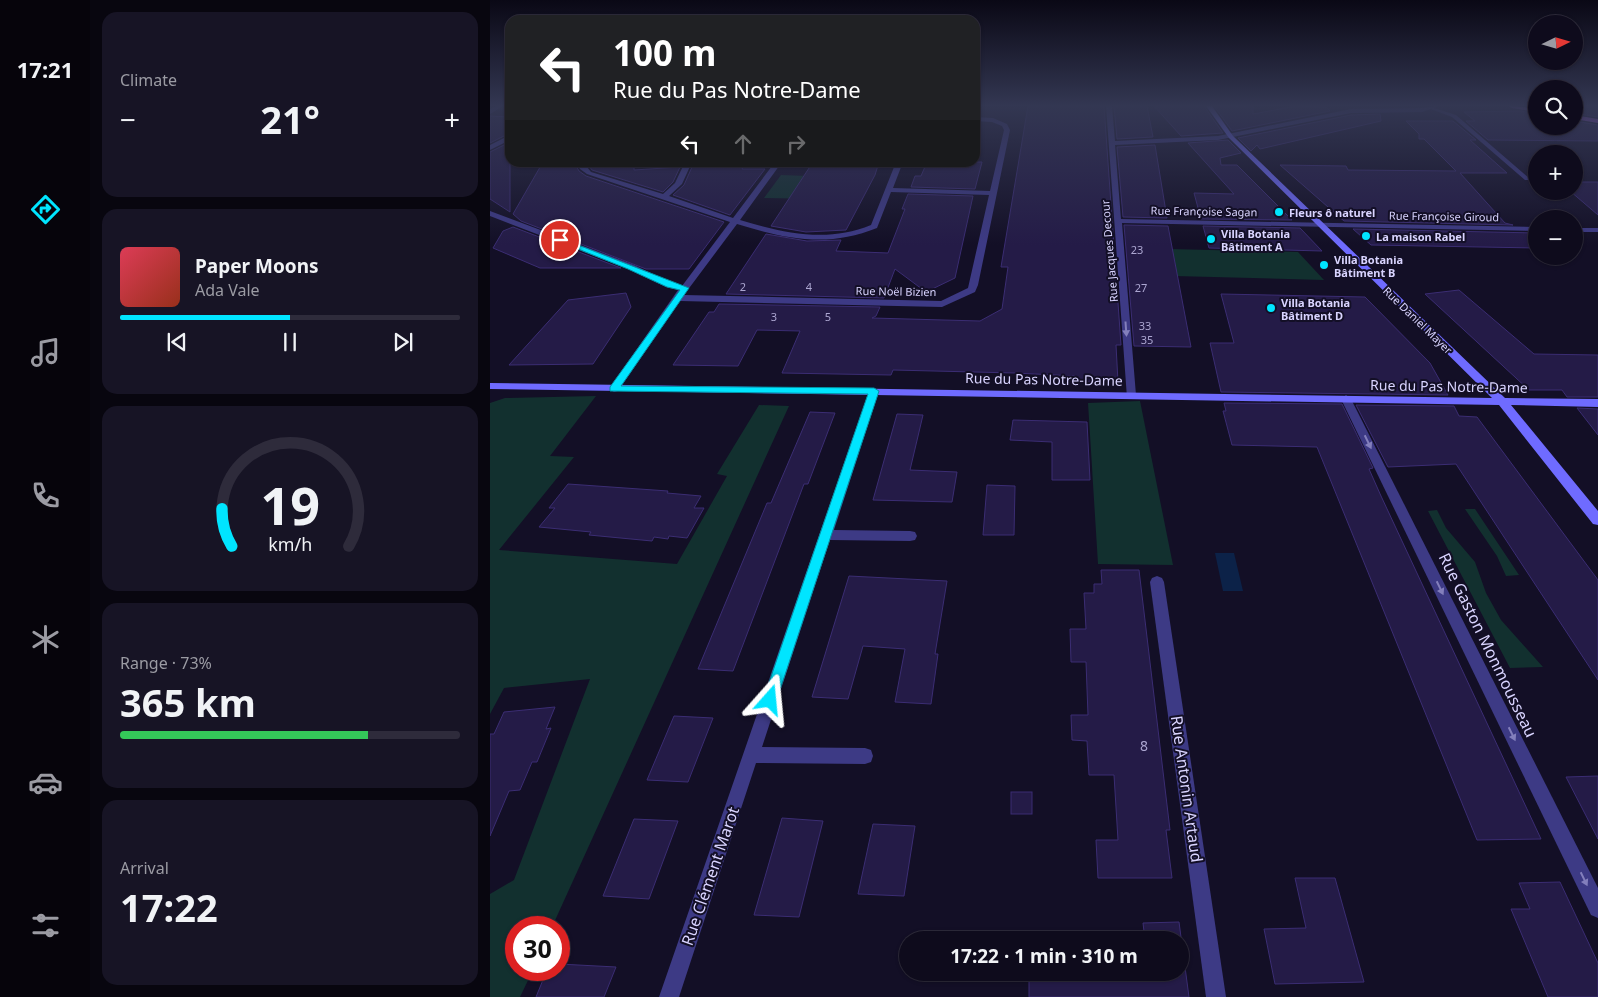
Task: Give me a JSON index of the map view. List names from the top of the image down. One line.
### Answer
{"streets":{"street":["Rue Françoise Sagan","Rue Françoise Giroud","Rue Jacques Decour","Rue Noël Bizien","Rue Daniel Mayer","Rue du Pas Notre-Dame","Rue Gaston Monmousseau","Rue Antonin Artaud","Rue Clément Marot"]},"crossings":[["Rue Françoise Sagan","Rue Françoise Giroud"],["Rue Françoise Sagan","Rue Jacques Decour"],["Rue Françoise Sagan","Rue Daniel Mayer"],["Rue Françoise Giroud","Rue Daniel Mayer"],["Rue Jacques Decour","Rue du Pas Notre-Dame"],["Rue Daniel Mayer","Rue du Pas Notre-Dame"],["Rue du Pas Notre-Dame","Rue Gaston Monmousseau"],["Rue du Pas Notre-Dame","Rue Clément Marot"]],"one_way":["Rue Jacques Decour","Rue Gaston Monmousseau"],"places":["Fleurs ô naturel","La maison Rabel","Villa Botania Bâtiment A","Villa Botania Bâtiment B","Villa Botania Bâtiment D"],"house_numbers":["23","2","4","27","3","5","33","35","8"],"north":"right","page":{"tabs":"17:21","tile":["Climate",["Range · 73%","365 km"],["Arrival","17:22"]],"map_buttons":["+","−"],"turn":["100 m","Rue du Pas Notre-Dame"],"heat":["−","21°","+"],"song":["Paper Moons","Ada Vale"],"limit":"30","trip":"17:22 · 1 min · 310 m","gauge":["19","km/h"]}}
